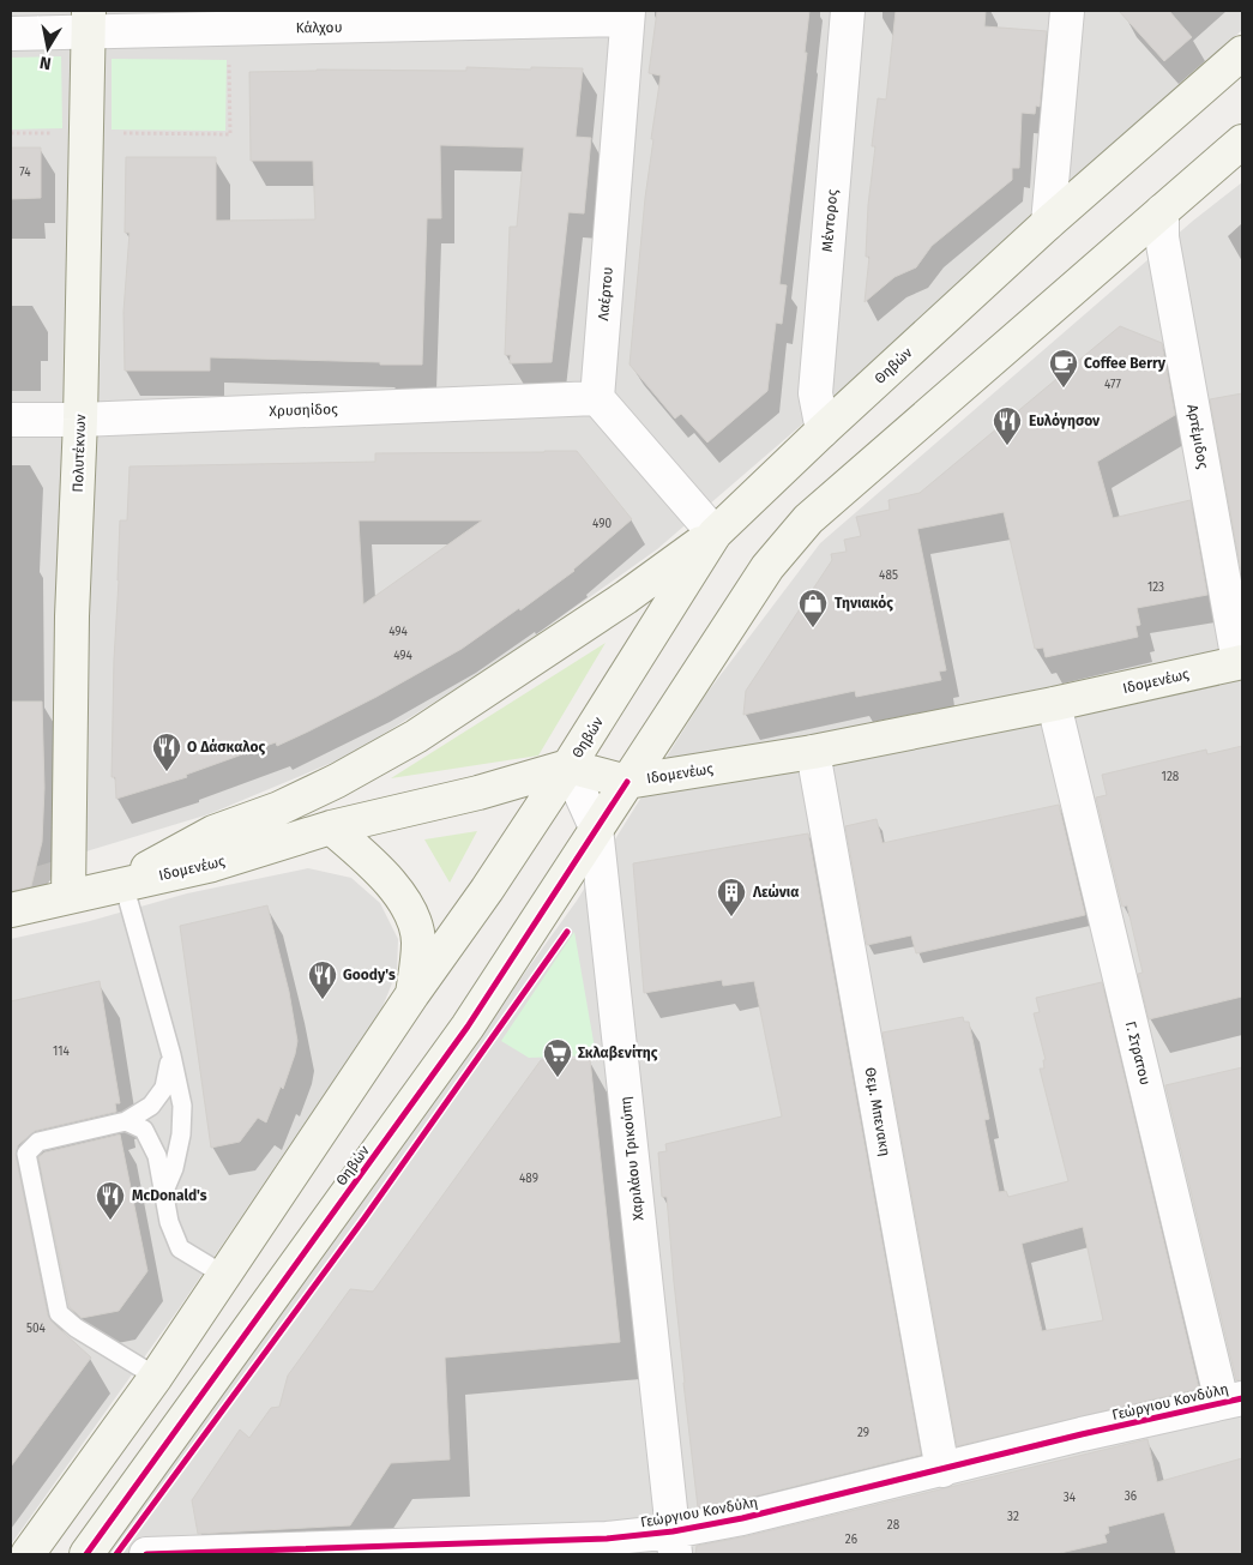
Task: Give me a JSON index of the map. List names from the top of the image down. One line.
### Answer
{"streets":{"main road":["Θηβών","Πολυτέκνων","Ιδομενέως"],"street":["Κάλχου","Μέντορος","Λαέρτου","Χρυσηίδος","Αρτέμιδος","Γ. Στρατου","Θεμ. Μπενακη","Χαριλάου Τρικούπη","Γεώργιου Κονδύλη"]},"crossings":[["Κάλχου","Λαέρτου"],["Κάλχου","Πολυτέκνων"],["Μέντορος","Θηβών"],["Λαέρτου","Χρυσηίδος"],["Θηβών","Αρτέμιδος"],["Θηβών","Ιδομενέως"],["Θηβών","Χαριλάου Τρικούπη"],["Χρυσηίδος","Πολυτέκνων"],["Αρτέμιδος","Ιδομενέως"],["Πολυτέκνων","Ιδομενέως"],["Ιδομενέως","Γ. Στρατου"],["Ιδομενέως","Θεμ. Μπενακη"],["Ιδομενέως","Χαριλάου Τρικούπη"],["Γ. Στρατου","Γεώργιου Κονδύλη"],["Θεμ. Μπενακη","Γεώργιου Κονδύλη"],["Χαριλάου Τρικούπη","Γεώργιου Κονδύλη"]],"places":{"cafe":["Coffee Berry"],"restaurant":["Ευλόγησον","Ο Δάσκαλος","Goody's","McDonald's"],"shop":["Τηνιακός"],"building":["Λεώνια"],"supermarket":["Σκλαβενίτης"]},"house_numbers":["74","477","490","485","123","494","494","128","114","489","504","29","36","34","32","28","26"],"north":"bottom"}
